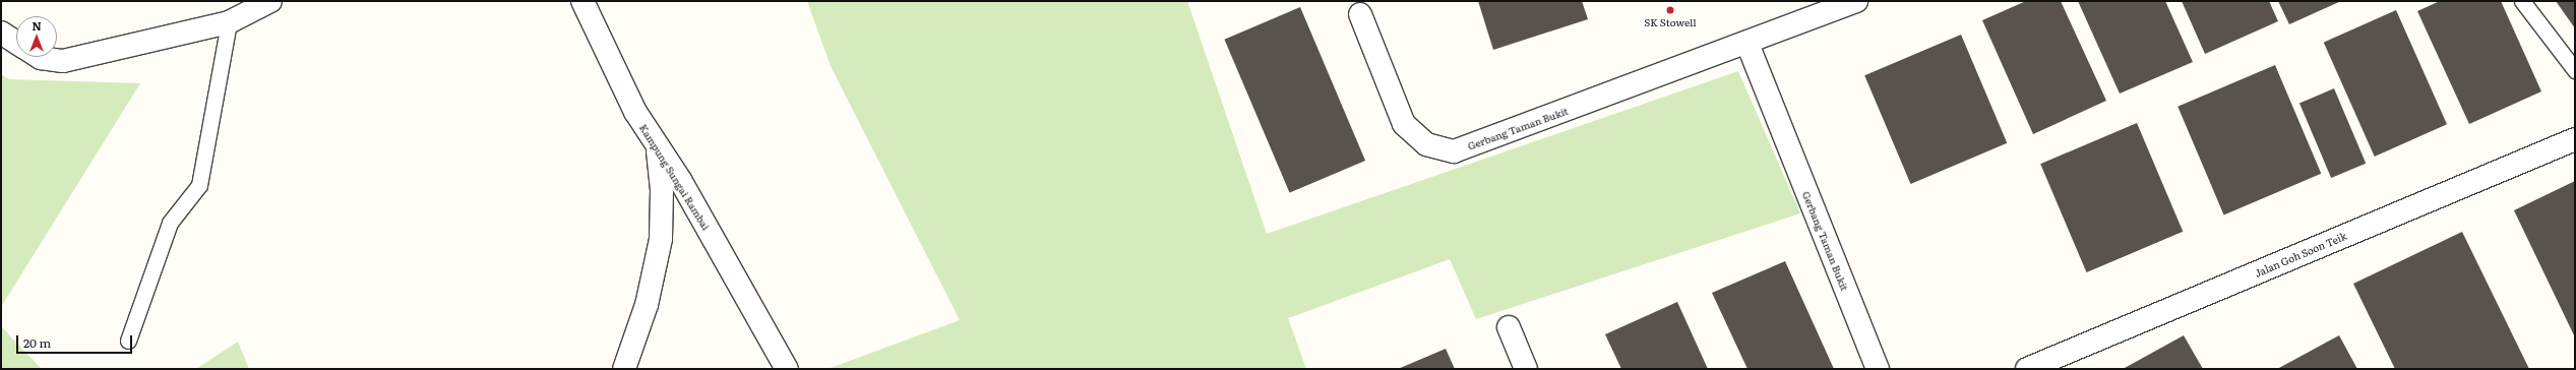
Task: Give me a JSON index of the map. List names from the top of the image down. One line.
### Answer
{"streets":{"street":["Gerbang Taman Bukit","Kampung Sungai Rambai","Jalan Goh Soon Teik"]},"places":["SK Stowell"],"scale_bar":"20 m","north":"top"}
